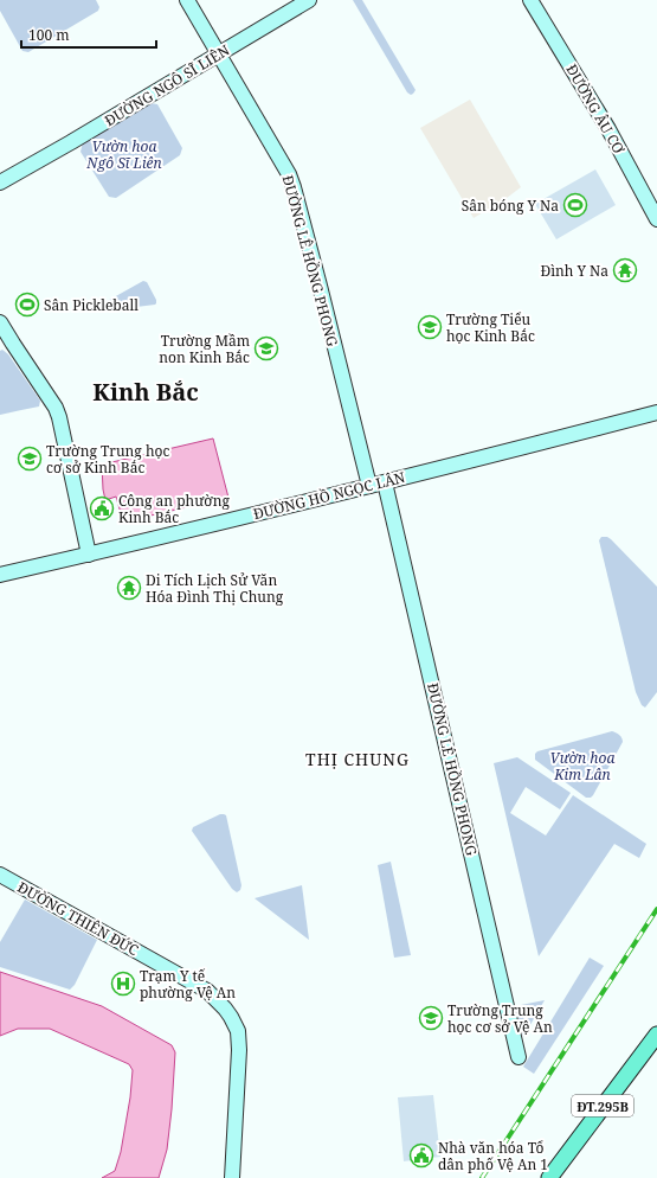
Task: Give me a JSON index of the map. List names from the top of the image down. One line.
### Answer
{"streets":{"main road":["ĐT.295B"],"street":["ĐƯỜNG NGÔ SĨ LIÊN","ĐƯỜNG ÂU CƠ","ĐƯỜNG LÊ HỒNG PHONG","ĐƯỜNG HỒ NGỌC LÂN","ĐƯỜNG THIÊN ĐỨC"]},"crossings":[["ĐƯỜNG NGÔ SĨ LIÊN","ĐƯỜNG LÊ HỒNG PHONG"],["ĐƯỜNG LÊ HỒNG PHONG","ĐƯỜNG HỒ NGỌC LÂN"]],"districts":["Kinh Bắc","THỊ CHUNG"],"parks":["Vườn hoa Ngô Sĩ Liên","Vườn hoa Kim Lân"],"places":{"sports":["Sân bóng Y Na","Sân Pickleball"],"temple":["Đình Y Na","Di Tích Lịch Sử Văn Hóa Đình Thị Chung"],"school or university":["Trường Tiểu học Kinh Bắc","Trường Mầm non Kinh Bắc","Trường Trung học cơ sở Kinh Bắc","Trường Trung học cơ sở Vệ An"],"public building":["Công an phường Kinh Bắc","Nhà văn hóa Tổ dân phố Vệ An 1"],"hospital":["Trạm Y tế phường Vệ An"]},"scale_bar":"100 m"}
